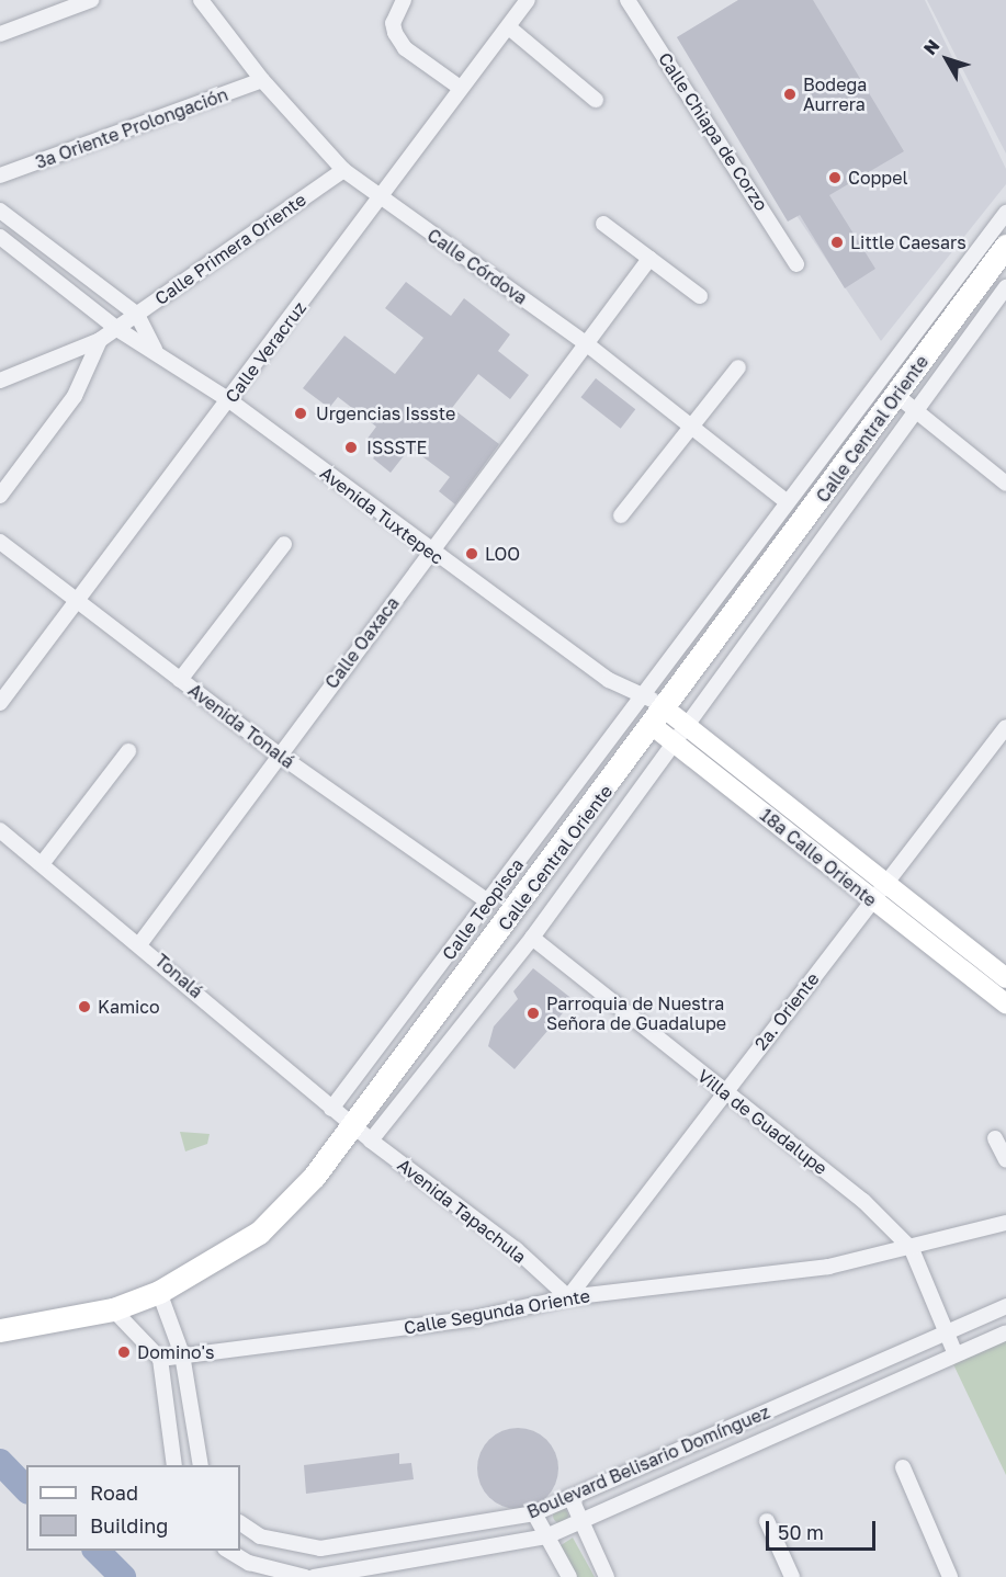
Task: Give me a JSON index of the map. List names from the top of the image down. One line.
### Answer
{"streets":{"main road":["Calle Central Oriente","18a Calle Oriente"],"street":["3a Oriente Prolongación","Calle Chiapa de Corzo","Calle Primera Oriente","Calle Córdova","Calle Veracruz","Avenida Tuxtepec","Calle Oaxaca","Avenida Tonalá","Calle Teopisca","Tonalá","2a. Oriente","Villa de Guadalupe","Avenida Tapachula","Calle Segunda Oriente","Boulevard Belisario Domínguez"]},"crossings":[["3a Oriente Prolongación","Calle Córdova"],["Calle Primera Oriente","Calle Córdova"],["Calle Primera Oriente","Avenida Tuxtepec"],["Calle Córdova","Calle Veracruz"],["Calle Córdova","Calle Oaxaca"],["Calle Córdova","Calle Teopisca"],["Calle Veracruz","Avenida Tuxtepec"],["Calle Veracruz","Avenida Tonalá"],["Calle Central Oriente","18a Calle Oriente"],["Calle Central Oriente","Tonalá"],["Calle Central Oriente","Avenida Tapachula"],["Avenida Tuxtepec","Calle Oaxaca"],["Avenida Tuxtepec","18a Calle Oriente"],["Avenida Tuxtepec","Calle Teopisca"],["Calle Oaxaca","Avenida Tonalá"],["Calle Oaxaca","Tonalá"],["Avenida Tonalá","Calle Teopisca"],["18a Calle Oriente","Calle Teopisca"],["18a Calle Oriente","2a. Oriente"],["Calle Teopisca","Tonalá"],["Tonalá","Avenida Tapachula"],["2a. Oriente","Villa de Guadalupe"],["2a. Oriente","Avenida Tapachula"],["2a. Oriente","Calle Segunda Oriente"],["Villa de Guadalupe","Calle Segunda Oriente"],["Avenida Tapachula","Calle Segunda Oriente"]],"places":["Bodega Aurrera","Coppel","Little Caesars","Urgencias Issste","ISSSTE","LOO","Kamico","Parroquia de Nuestra Señora de Guadalupe","Domino's"],"legend":["Road","Building"],"scale_bar":"50 m","north":"top left"}
